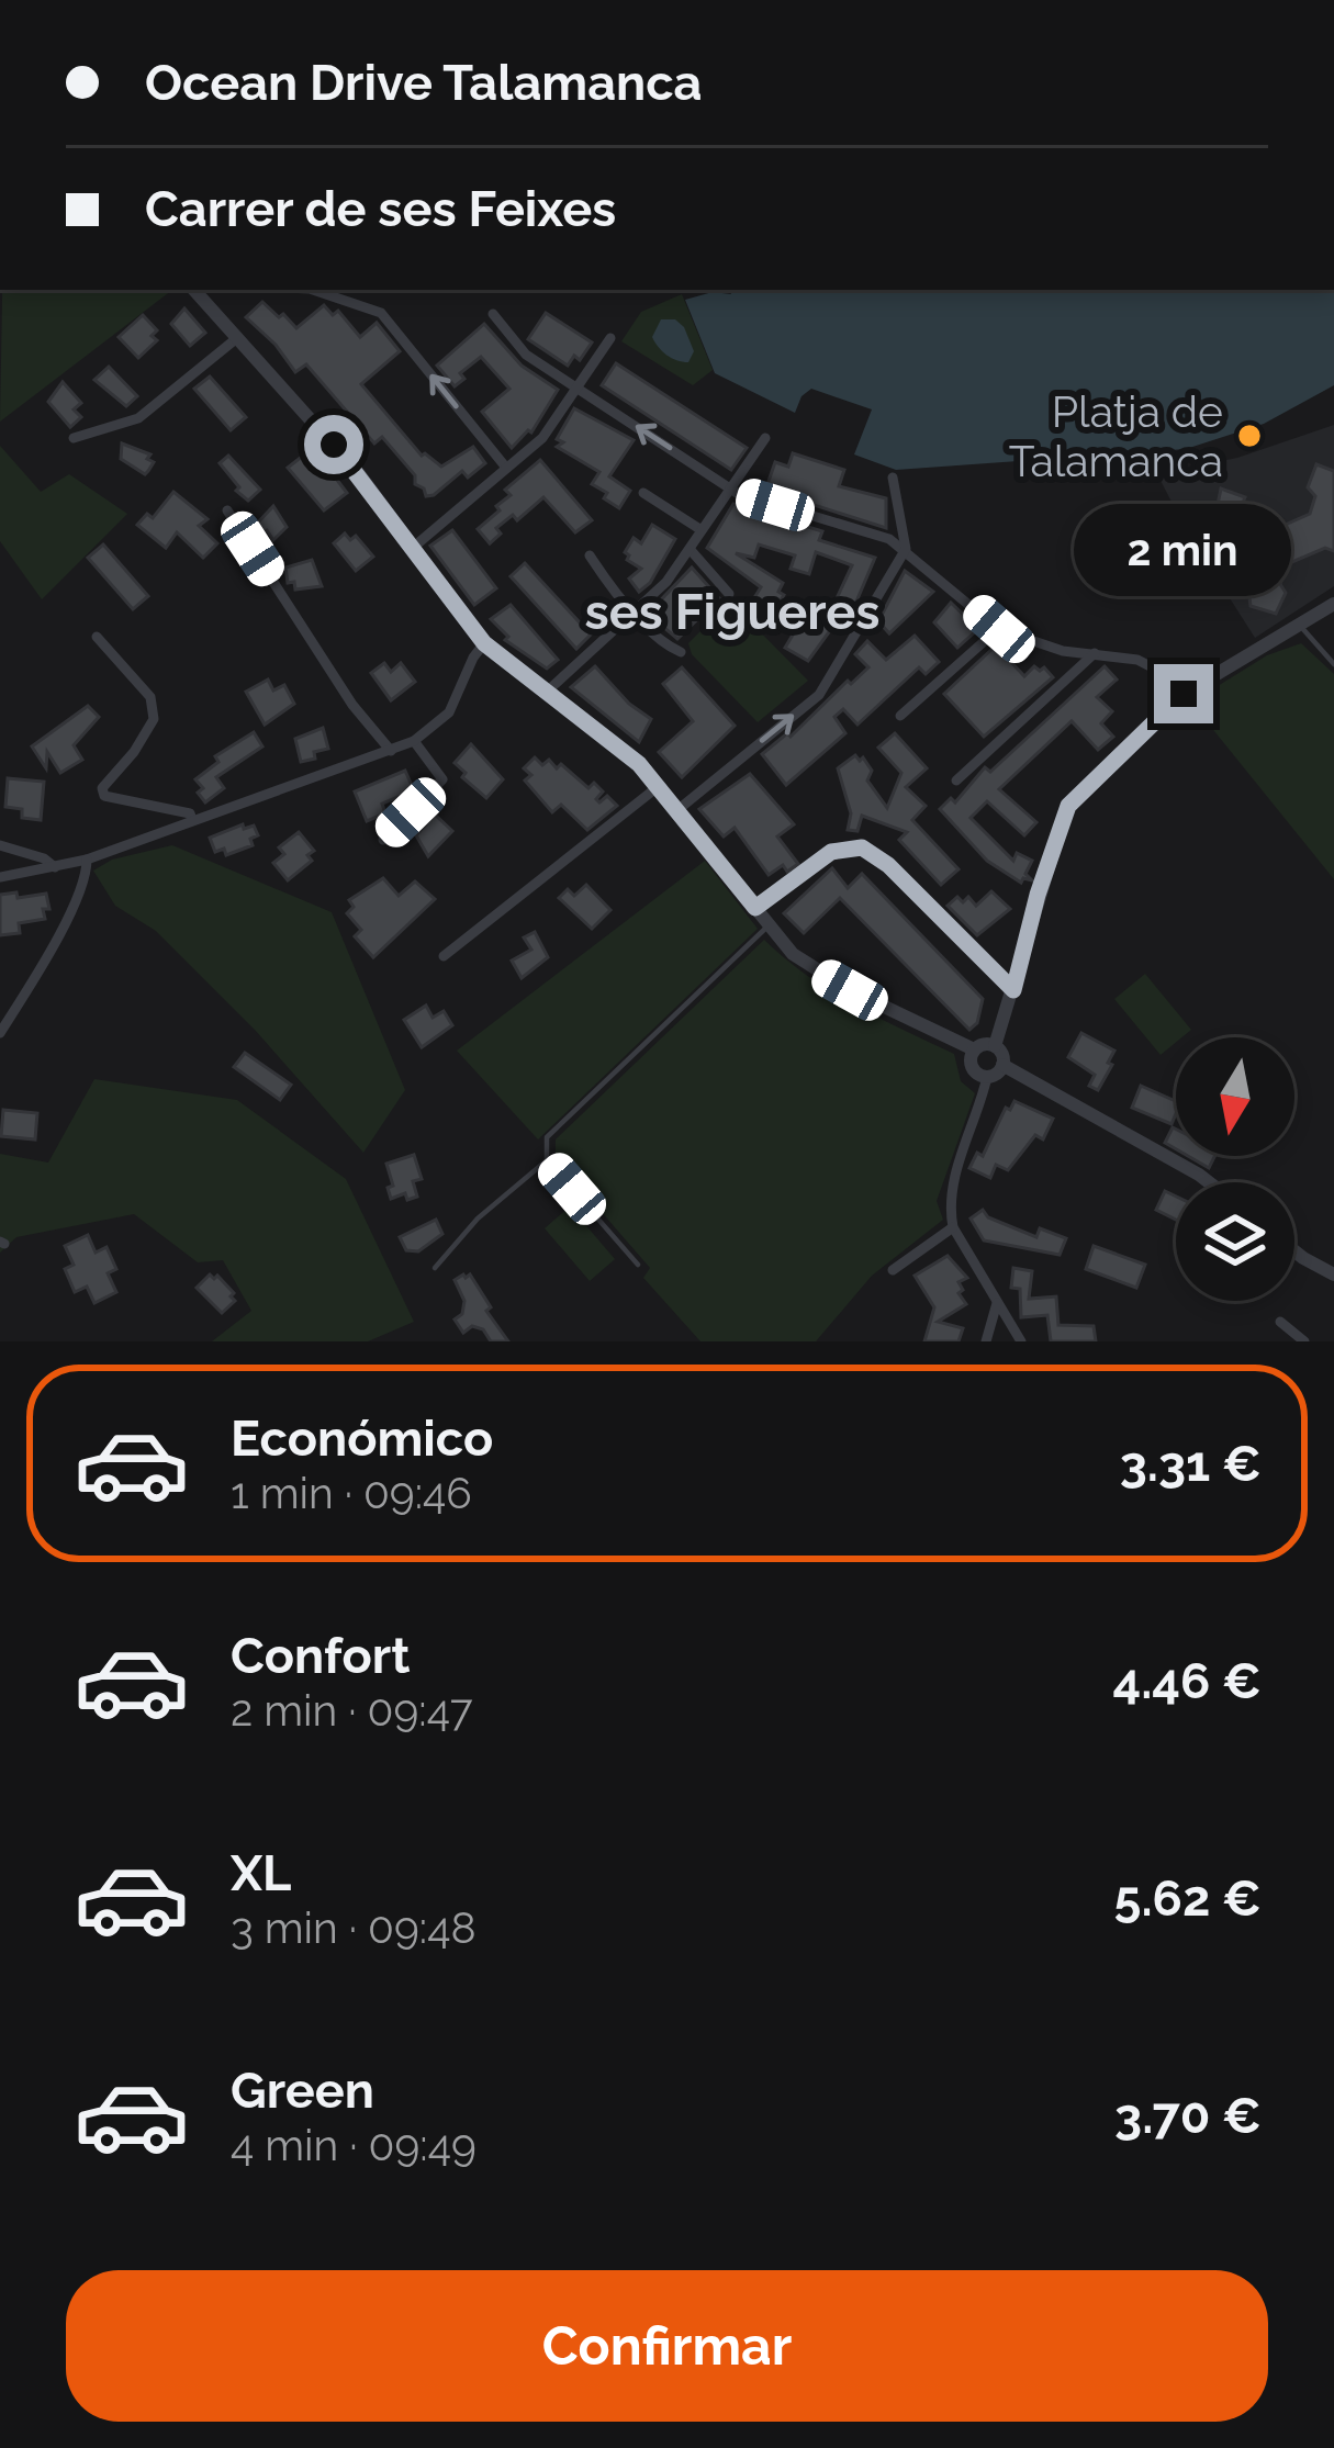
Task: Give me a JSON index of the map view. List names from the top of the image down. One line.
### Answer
{"districts":["ses Figueres"],"places":["Platja de Talamanca"],"north":"bottom","page":{"banner":["Ocean Drive Talamanca","Carrer de ses Feixes"],"bubble":"2 min","list":[{"name":"Económico","note":"1 min · 09:46","value":"3.31 €"},{"name":"Confort","note":"2 min · 09:47","value":"4.46 €"},{"name":"XL","note":"3 min · 09:48","value":"5.62 €"},{"name":"Green","note":"4 min · 09:49","value":"3.70 €"}],"buttons":"Confirmar"}}
